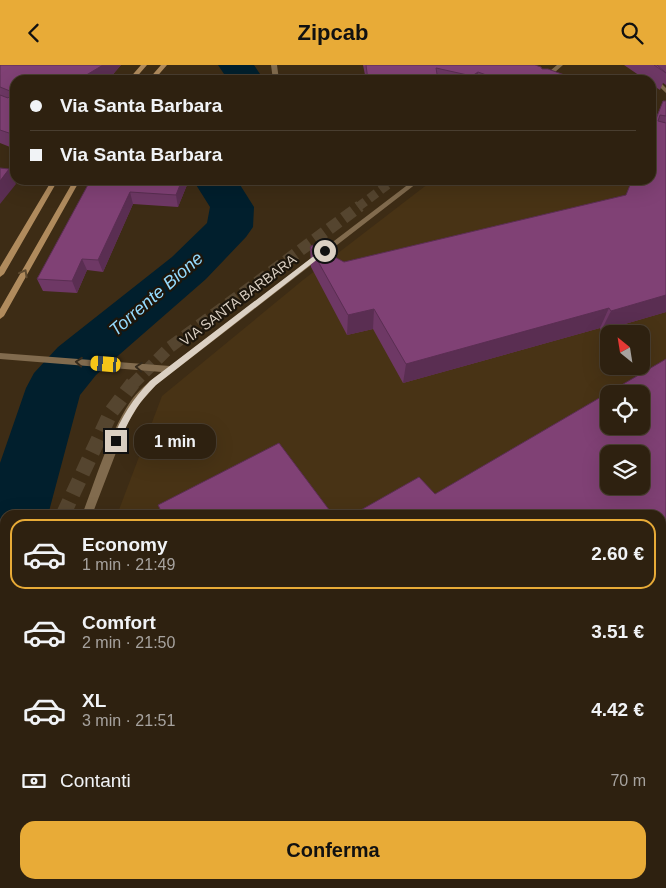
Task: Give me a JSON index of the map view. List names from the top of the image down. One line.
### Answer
{"streets":{"street":["VIA SANTA BARBARA"]},"water":["Torrente Bione"],"north":"top left","page":{"header":"Zipcab","banner":["Via Santa Barbara","Via Santa Barbara"],"bubble":"1 min","list":[{"name":"Economy","note":"1 min · 21:49","value":"2.60 €"},{"name":"Comfort","note":"2 min · 21:50","value":"3.51 €"},{"name":"XL","note":"3 min · 21:51","value":"4.42 €"}],"pay":["Contanti","70 m"],"buttons":"Conferma"}}
